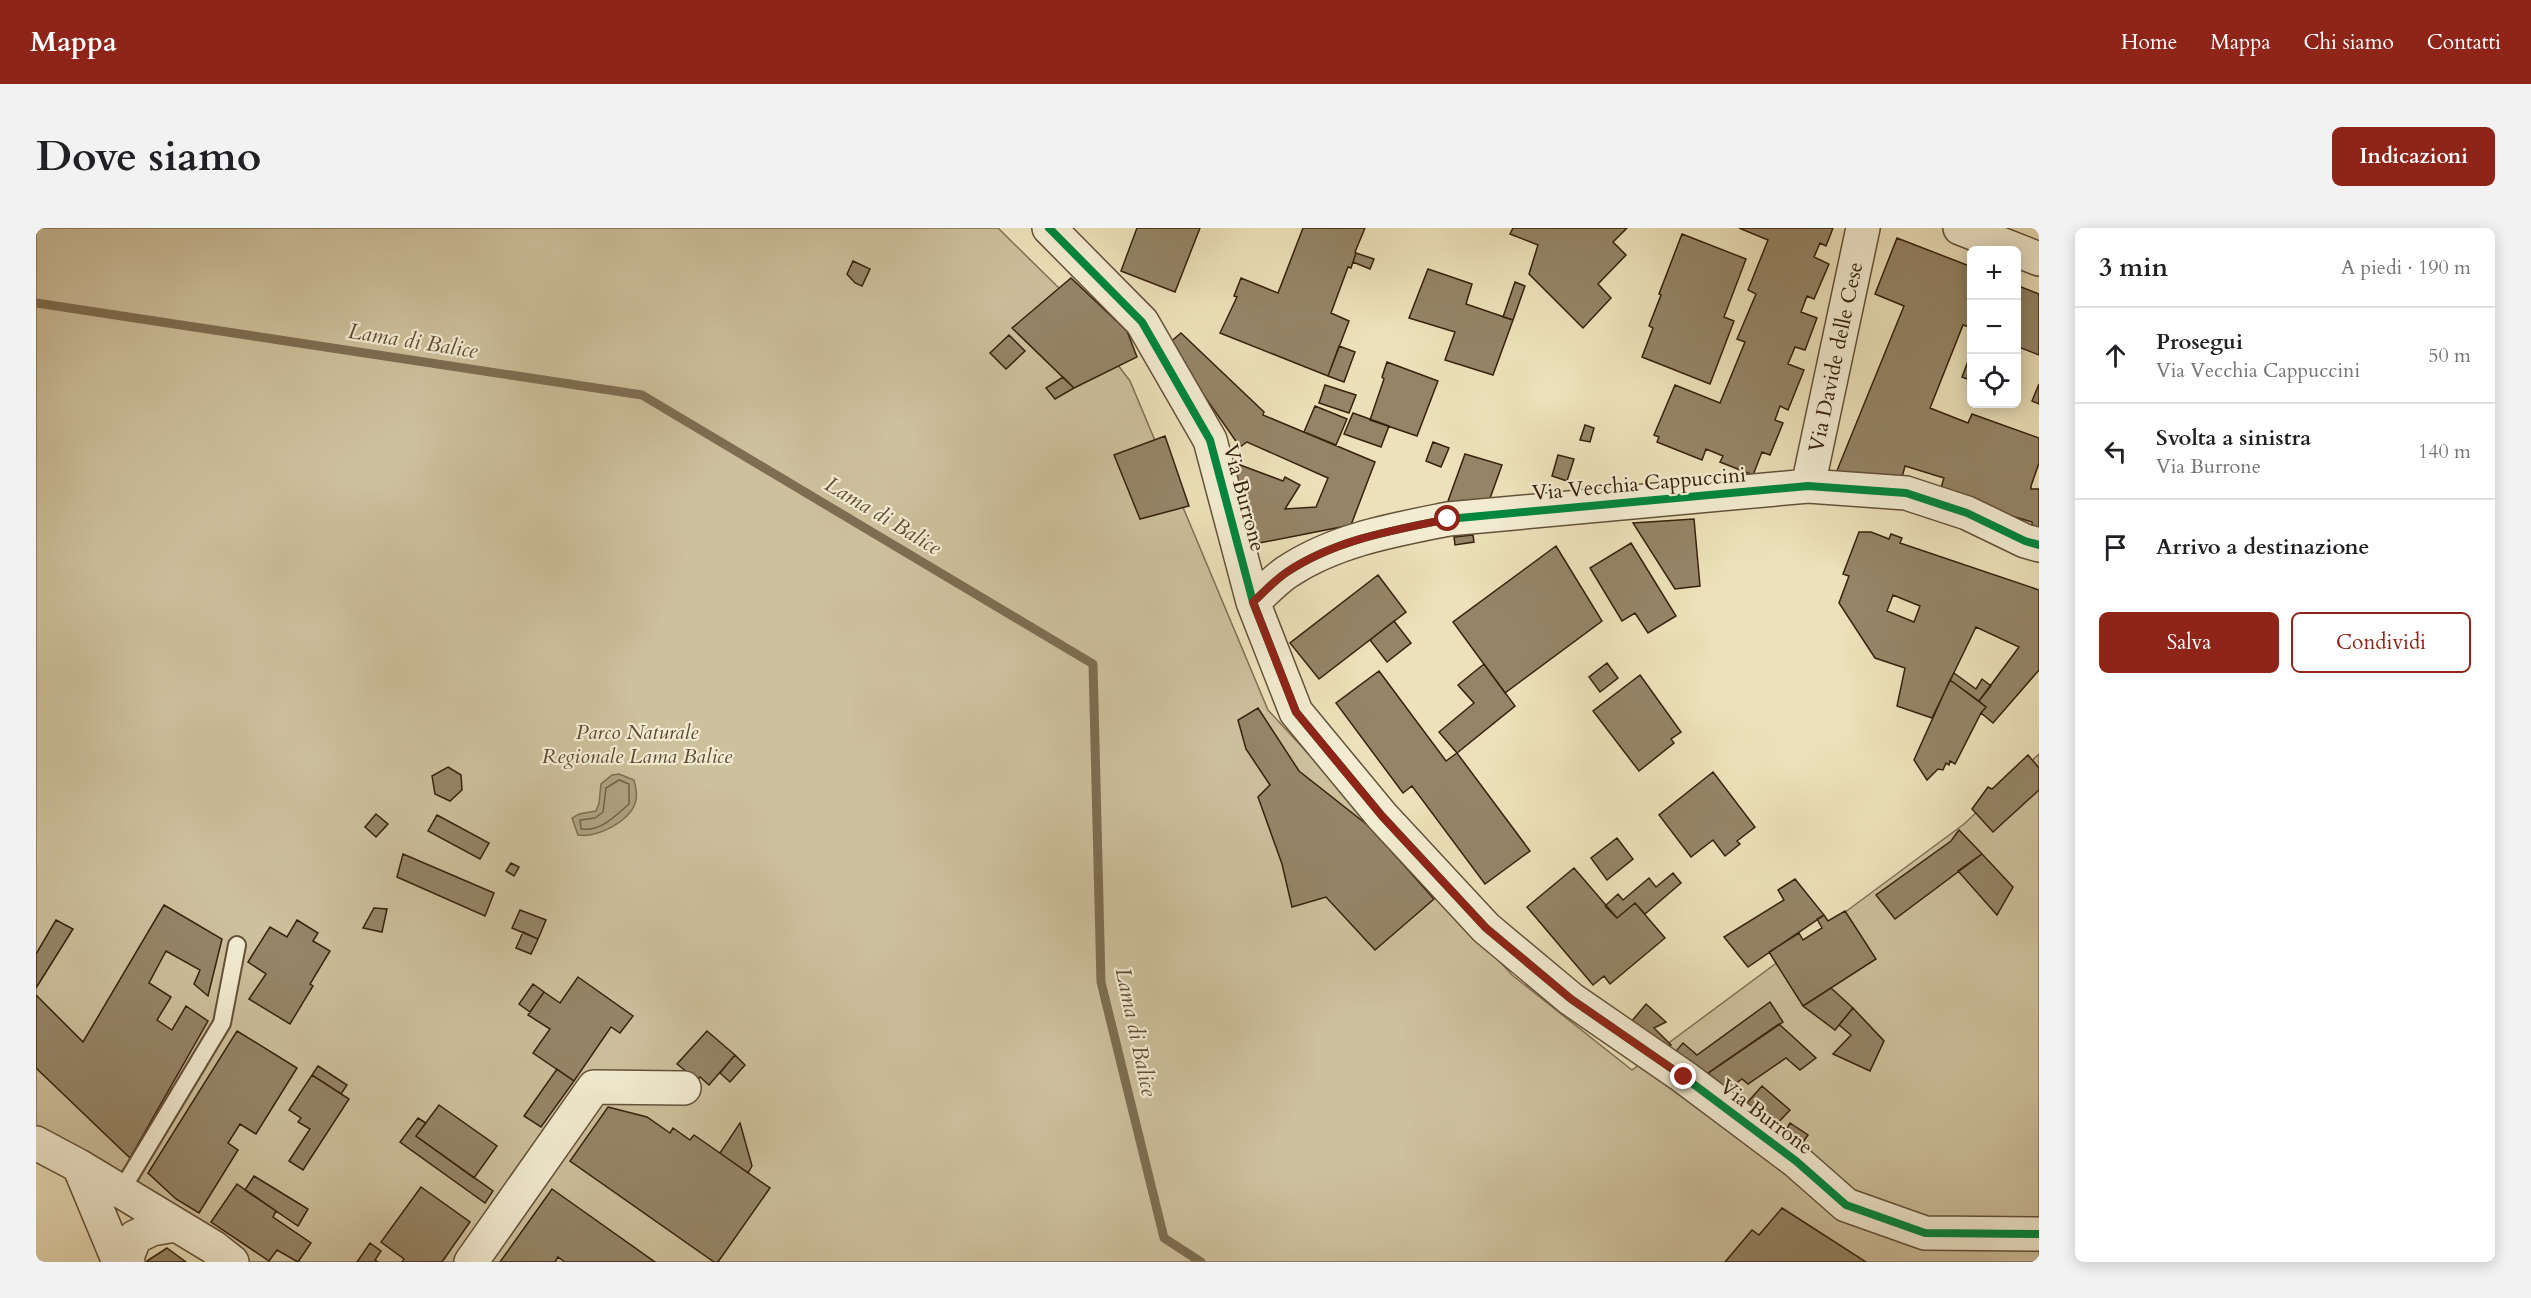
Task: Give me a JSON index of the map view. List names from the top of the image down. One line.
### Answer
{"streets":{"street":["Via Davide delle Cese","Via Vecchia Cappuccini","Via Burrone"]},"crossings":[["Via Davide delle Cese","Via Vecchia Cappuccini"],["Via Vecchia Cappuccini","Via Burrone"]],"water":["Lama di Balice"],"parks":["Parco Naturale Regionale Lama Balice"],"page":{"header":"Mappa","nav":["Home","Mappa","Chi siamo","Contatti"],"buttons":["Indicazioni",["Salva","Condividi"]],"title":"Dove siamo","heading":["3 min","A piedi · 190 m"],"map_buttons":["+","−"],"list":[["Prosegui","Via Vecchia Cappuccini","50 m"],["Svolta a sinistra","Via Burrone","140 m"],"Arrivo a destinazione"]}}
